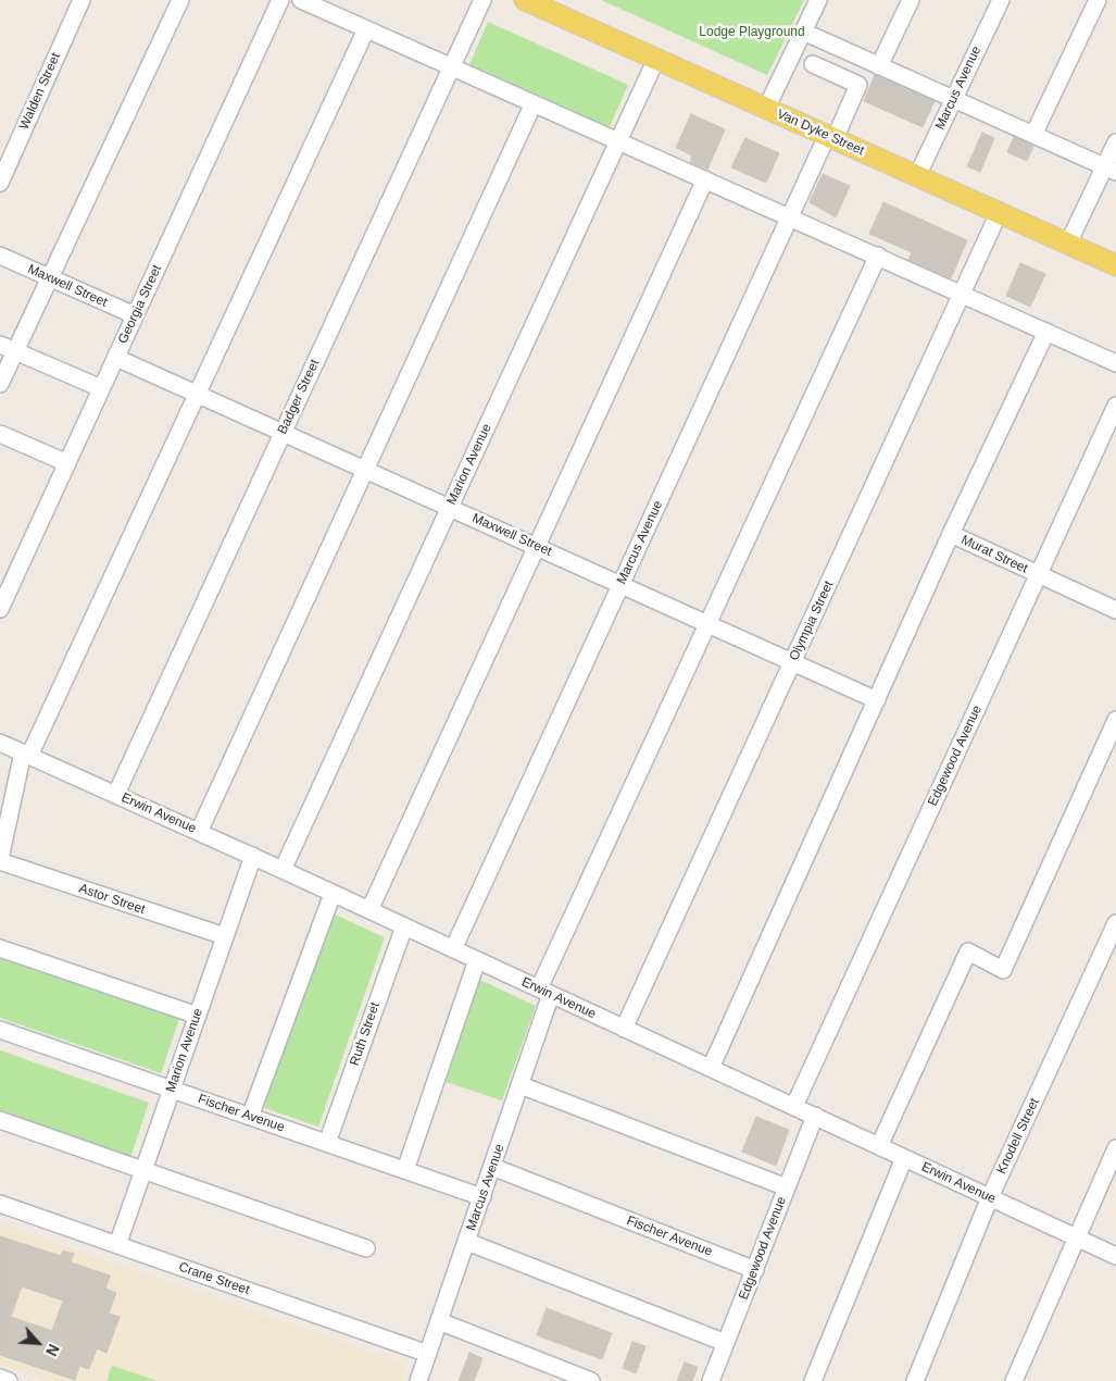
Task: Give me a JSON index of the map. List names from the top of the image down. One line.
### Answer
{"streets":{"main road":["Van Dyke Street"],"street":["Marcus Avenue","Walden Street","Maxwell Street","Georgia Street","Badger Street","Marion Avenue","Murat Street","Olympia Street","Edgewood Avenue","Erwin Avenue","Astor Street","Ruth Street","Fischer Avenue","Knodell Street","Crane Street"]},"crossings":[["Marcus Avenue","Van Dyke Street"],["Marcus Avenue","Maxwell Street"],["Marcus Avenue","Erwin Avenue"],["Marcus Avenue","Fischer Avenue"],["Marcus Avenue","Crane Street"],["Van Dyke Street","Marion Avenue"],["Van Dyke Street","Olympia Street"],["Maxwell Street","Georgia Street"],["Maxwell Street","Badger Street"],["Maxwell Street","Marion Avenue"],["Maxwell Street","Olympia Street"],["Badger Street","Erwin Avenue"],["Marion Avenue","Erwin Avenue"],["Marion Avenue","Astor Street"],["Marion Avenue","Fischer Avenue"],["Marion Avenue","Crane Street"],["Murat Street","Edgewood Avenue"],["Olympia Street","Erwin Avenue"],["Edgewood Avenue","Erwin Avenue"],["Edgewood Avenue","Fischer Avenue"],["Erwin Avenue","Ruth Street"],["Erwin Avenue","Knodell Street"],["Ruth Street","Fischer Avenue"]],"parks":["Lodge Playground"],"north":"bottom right"}
